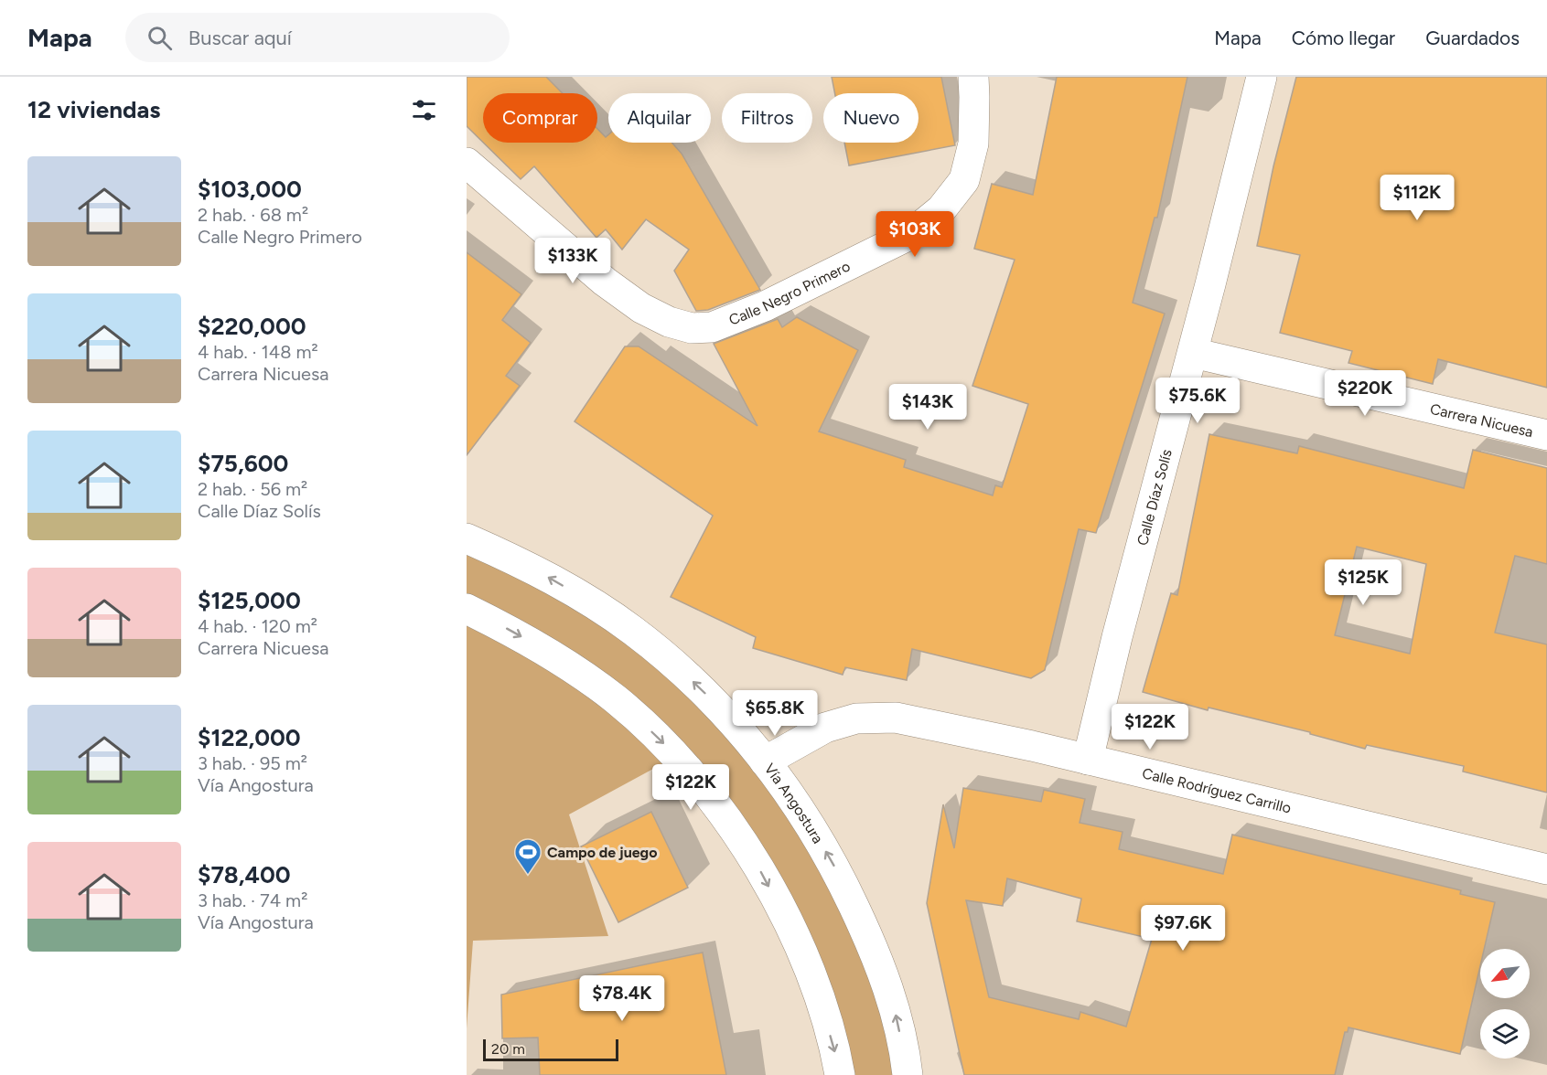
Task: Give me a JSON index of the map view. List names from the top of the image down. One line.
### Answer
{"streets":{"street":["Calle Negro Primero","Carrera Nicuesa","Calle Díaz Solís","Calle Rodríguez Carrillo","Vía Angostura"]},"crossings":[["Carrera Nicuesa","Calle Díaz Solís"],["Calle Díaz Solís","Calle Rodríguez Carrillo"],["Calle Rodríguez Carrillo","Vía Angostura"]],"places":{"sports":["Campo de juego"]},"scale_bar":"20 m","north":"bottom left","page":{"header":"Mapa","search":"Buscar aquí","nav":["Mapa","Cómo llegar","Guardados"],"heading":"12 viviendas","chip":["Comprar","Alquilar","Filtros","Nuevo"],"list":[{"name":"$103,000","note":"2 hab. · 68 m² · Calle Negro Primero"},{"name":"$220,000","note":"4 hab. · 148 m² · Carrera Nicuesa"},{"name":"$75,600","note":"2 hab. · 56 m² · Calle Díaz Solís"},{"name":"$125,000","note":"4 hab. · 120 m² · Carrera Nicuesa"},{"name":"$122,000","note":"3 hab. · 95 m² · Vía Angostura"},{"name":"$78,400","note":"3 hab. · 74 m² · Vía Angostura"}],"price":["$112K","$103K","$133K","$220K","$75.6K","$143K","$125K","$65.8K","$122K","$122K","$97.6K","$78.4K"],"scale":"20 m"}}
